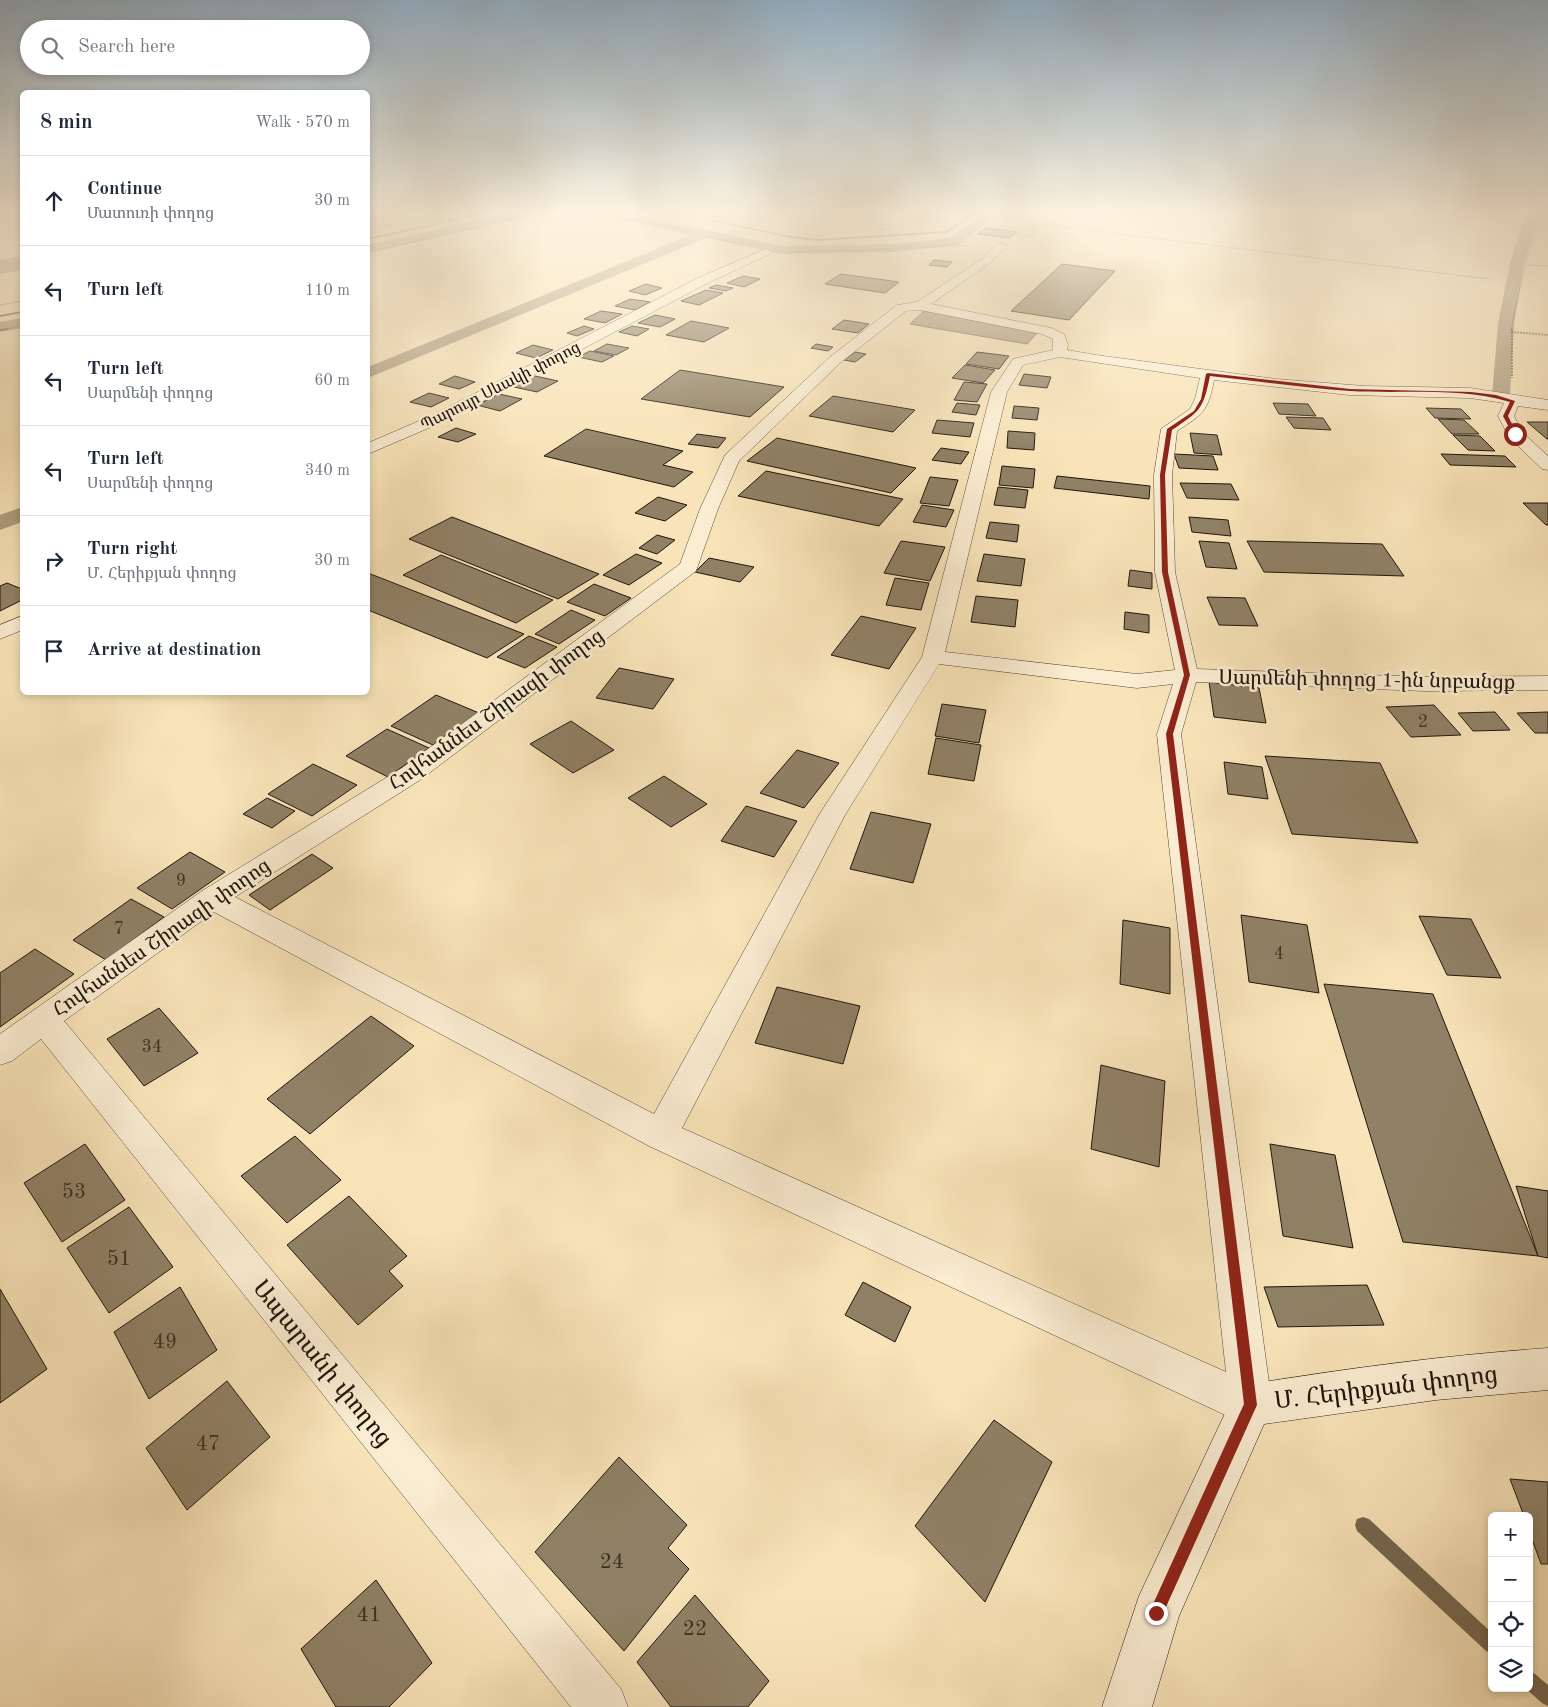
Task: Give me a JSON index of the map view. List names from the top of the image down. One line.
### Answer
{"streets":{"street":["Պարույր Սևակի փողոց","Սարմենի փողոց 1-ին նրբանցք","Հովհաննես Շիրազի փողոց","Ապարանի փողոց","Մ. Հերիքյան փողոց"]},"crossings":[["Հովհաննես Շիրազի փողոց","Ապարանի փողոց"]],"house_numbers":["2","9","7","4","34","53","51","49","47","24","41","22"],"page":{"search":"Search here","heading":["8 min","Walk · 570 m"],"list":[["Continue","Մատուռի փողոց","30 m"],["Turn left","110 m"],["Turn left","Սարմենի փողոց","60 m"],["Turn left","Սարմենի փողոց","340 m"],["Turn right","Մ. Հերիքյան փողոց","30 m"],"Arrive at destination"],"map_buttons":["+","−"]}}
